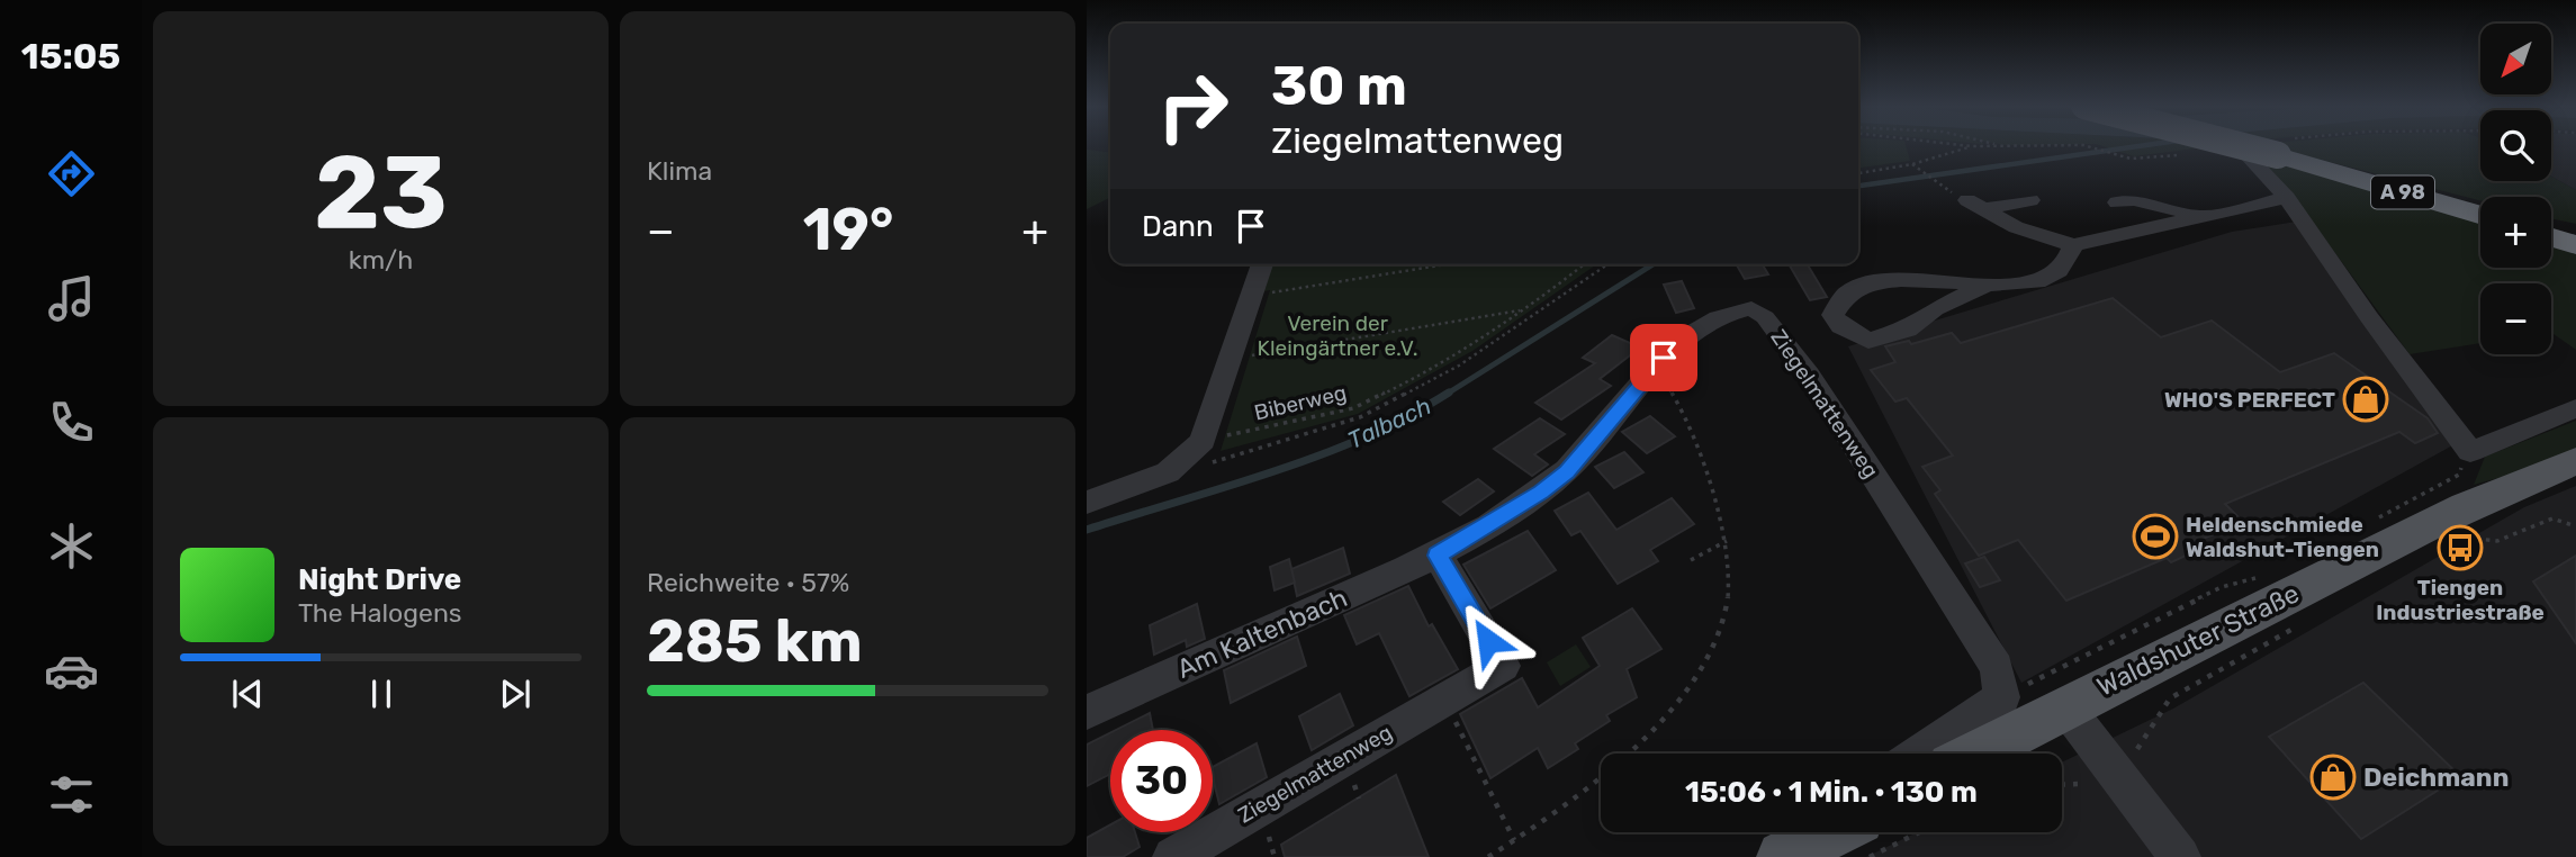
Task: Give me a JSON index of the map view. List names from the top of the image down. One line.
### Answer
{"streets":{"highway":["A 98"],"main road":["Waldshuter Straße"],"street":["Ziegelmattenweg","Am Kaltenbach"],"path":["Biberweg"]},"crossings":[["Ziegelmattenweg","Am Kaltenbach"]],"water":["Talbach"],"parks":["Verein der Kleingärtner e.V."],"places":{"shop":["WHO'S PERFECT","Deichmann"],"sports":["Heldenschmiede Waldshut-Tiengen"],"bus stop":["Tiengen Industriestraße"]},"north":"bottom left","page":{"tabs":"15:05","tile":[["23","km/h"],"Klima",["Reichweite · 57%","285 km"]],"map_buttons":["+","−"],"turn":["30 m","Ziegelmattenweg"],"then":"Dann","heat":["−","19°","+"],"song":["Night Drive","The Halogens"],"limit":"30","trip":"15:06 · 1 Min. · 130 m"}}
